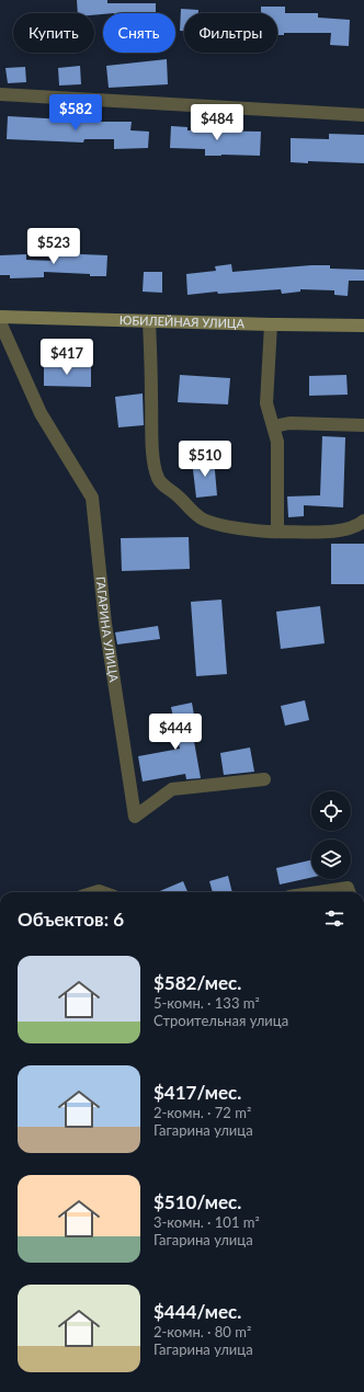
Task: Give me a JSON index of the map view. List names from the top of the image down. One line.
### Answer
{"streets":{"main road":["ЮБИЛЕЙНАЯ УЛИЦА"],"street":["ГАГАРИНА УЛИЦА"]},"page":{"chip":["Купить","Снять","Фильтры"],"price":["$582","$484","$523","$417","$510","$444"],"heading":"Объектов: 6","list":[{"name":"$582/мес.","note":"5-комн. · 133 m² · Строительная улица"},{"name":"$417/мес.","note":"2-комн. · 72 m² · Гагарина улица"},{"name":"$510/мес.","note":"3-комн. · 101 m² · Гагарина улица"},{"name":"$444/мес.","note":"2-комн. · 80 m² · Гагарина улица"}]}}
